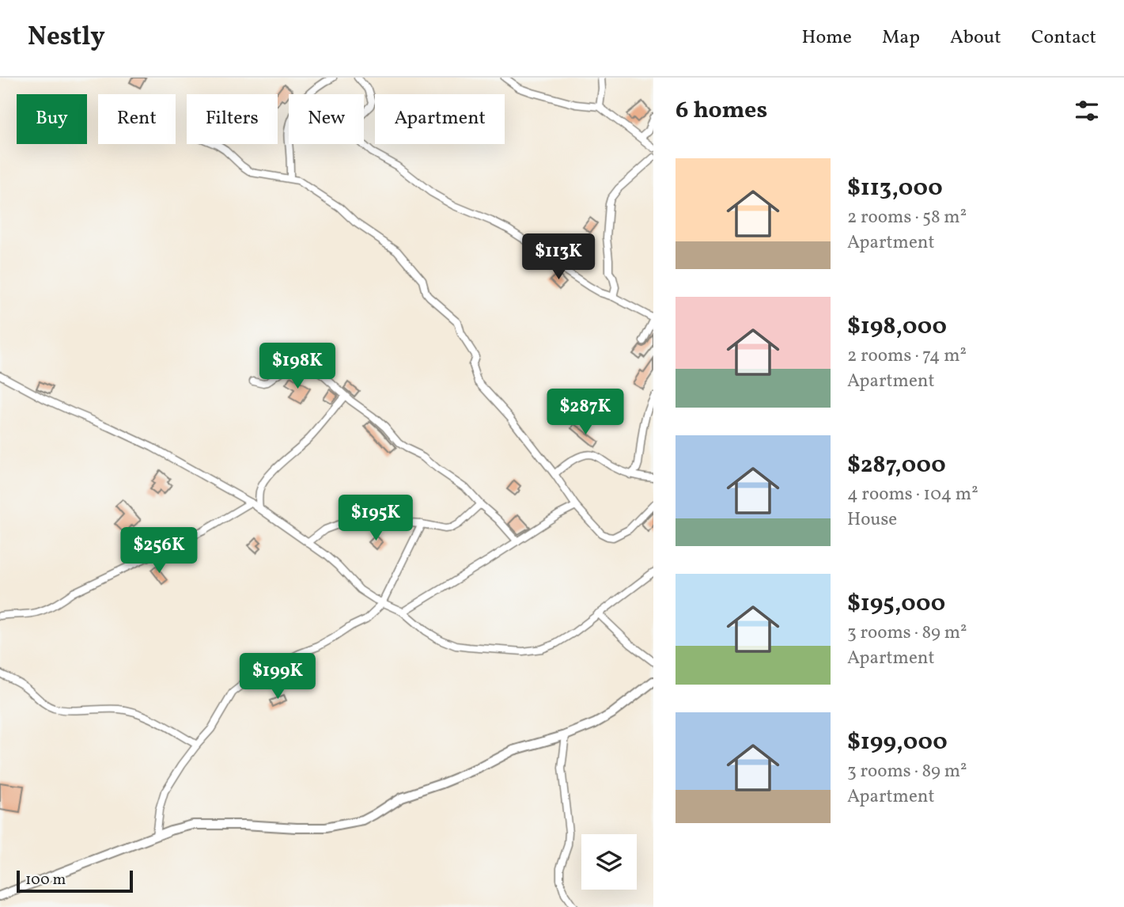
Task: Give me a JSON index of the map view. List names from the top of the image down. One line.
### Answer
{"scale_bar":"100 m","page":{"header":"Nestly","nav":["Home","Map","About","Contact"],"heading":"6 homes","chip":["Buy","Rent","Filters","New","Apartment"],"list":[{"name":"$113,000","note":"2 rooms · 58 m² · Apartment"},{"name":"$198,000","note":"2 rooms · 74 m² · Apartment"},{"name":"$287,000","note":"4 rooms · 104 m² · House"},{"name":"$195,000","note":"3 rooms · 89 m² · Apartment"},{"name":"$199,000","note":"3 rooms · 89 m² · Apartment"}],"price":["$113K","$198K","$287K","$195K","$256K","$199K"],"scale":"100 m"}}
